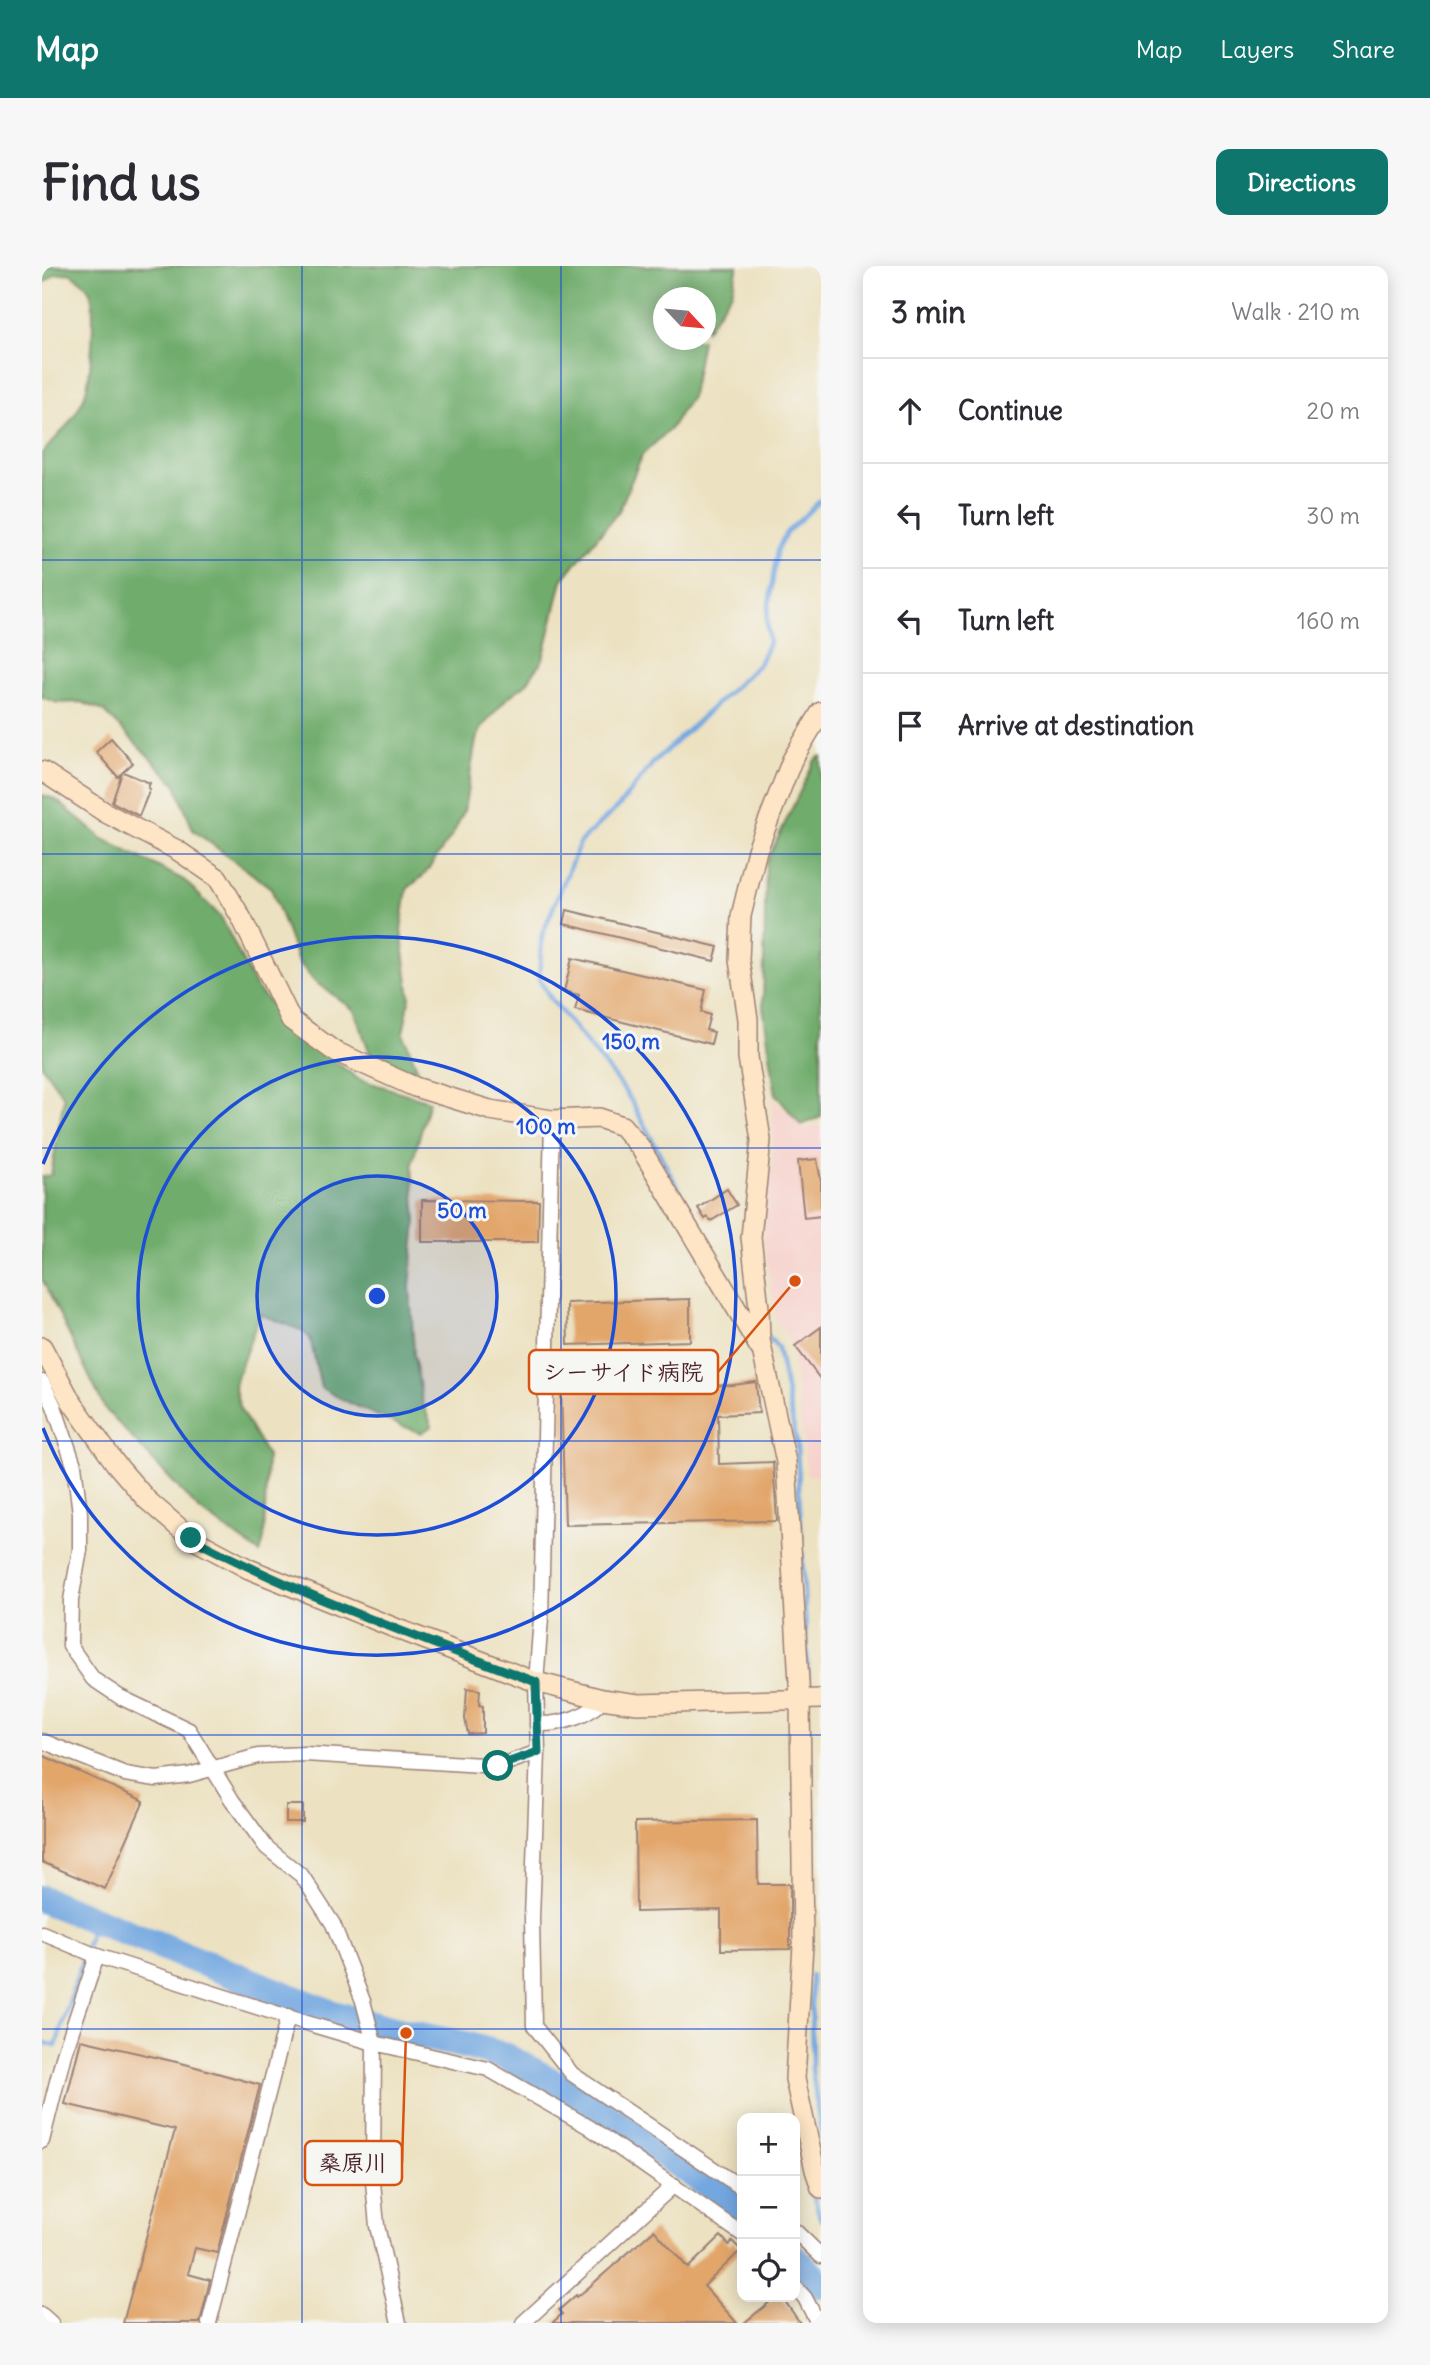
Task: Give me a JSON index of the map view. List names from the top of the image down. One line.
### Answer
{"places":["シーサイド病院","桑原川"],"north":"bottom right","page":{"header":"Map","nav":["Map","Layers","Share"],"buttons":"Directions","title":"Find us","heading":["3 min","Walk · 210 m"],"list":[["Continue","20 m"],["Turn left","30 m"],["Turn left","160 m"],"Arrive at destination"],"map_buttons":["+","−"]},"rings":["150 m","100 m","50 m"]}
